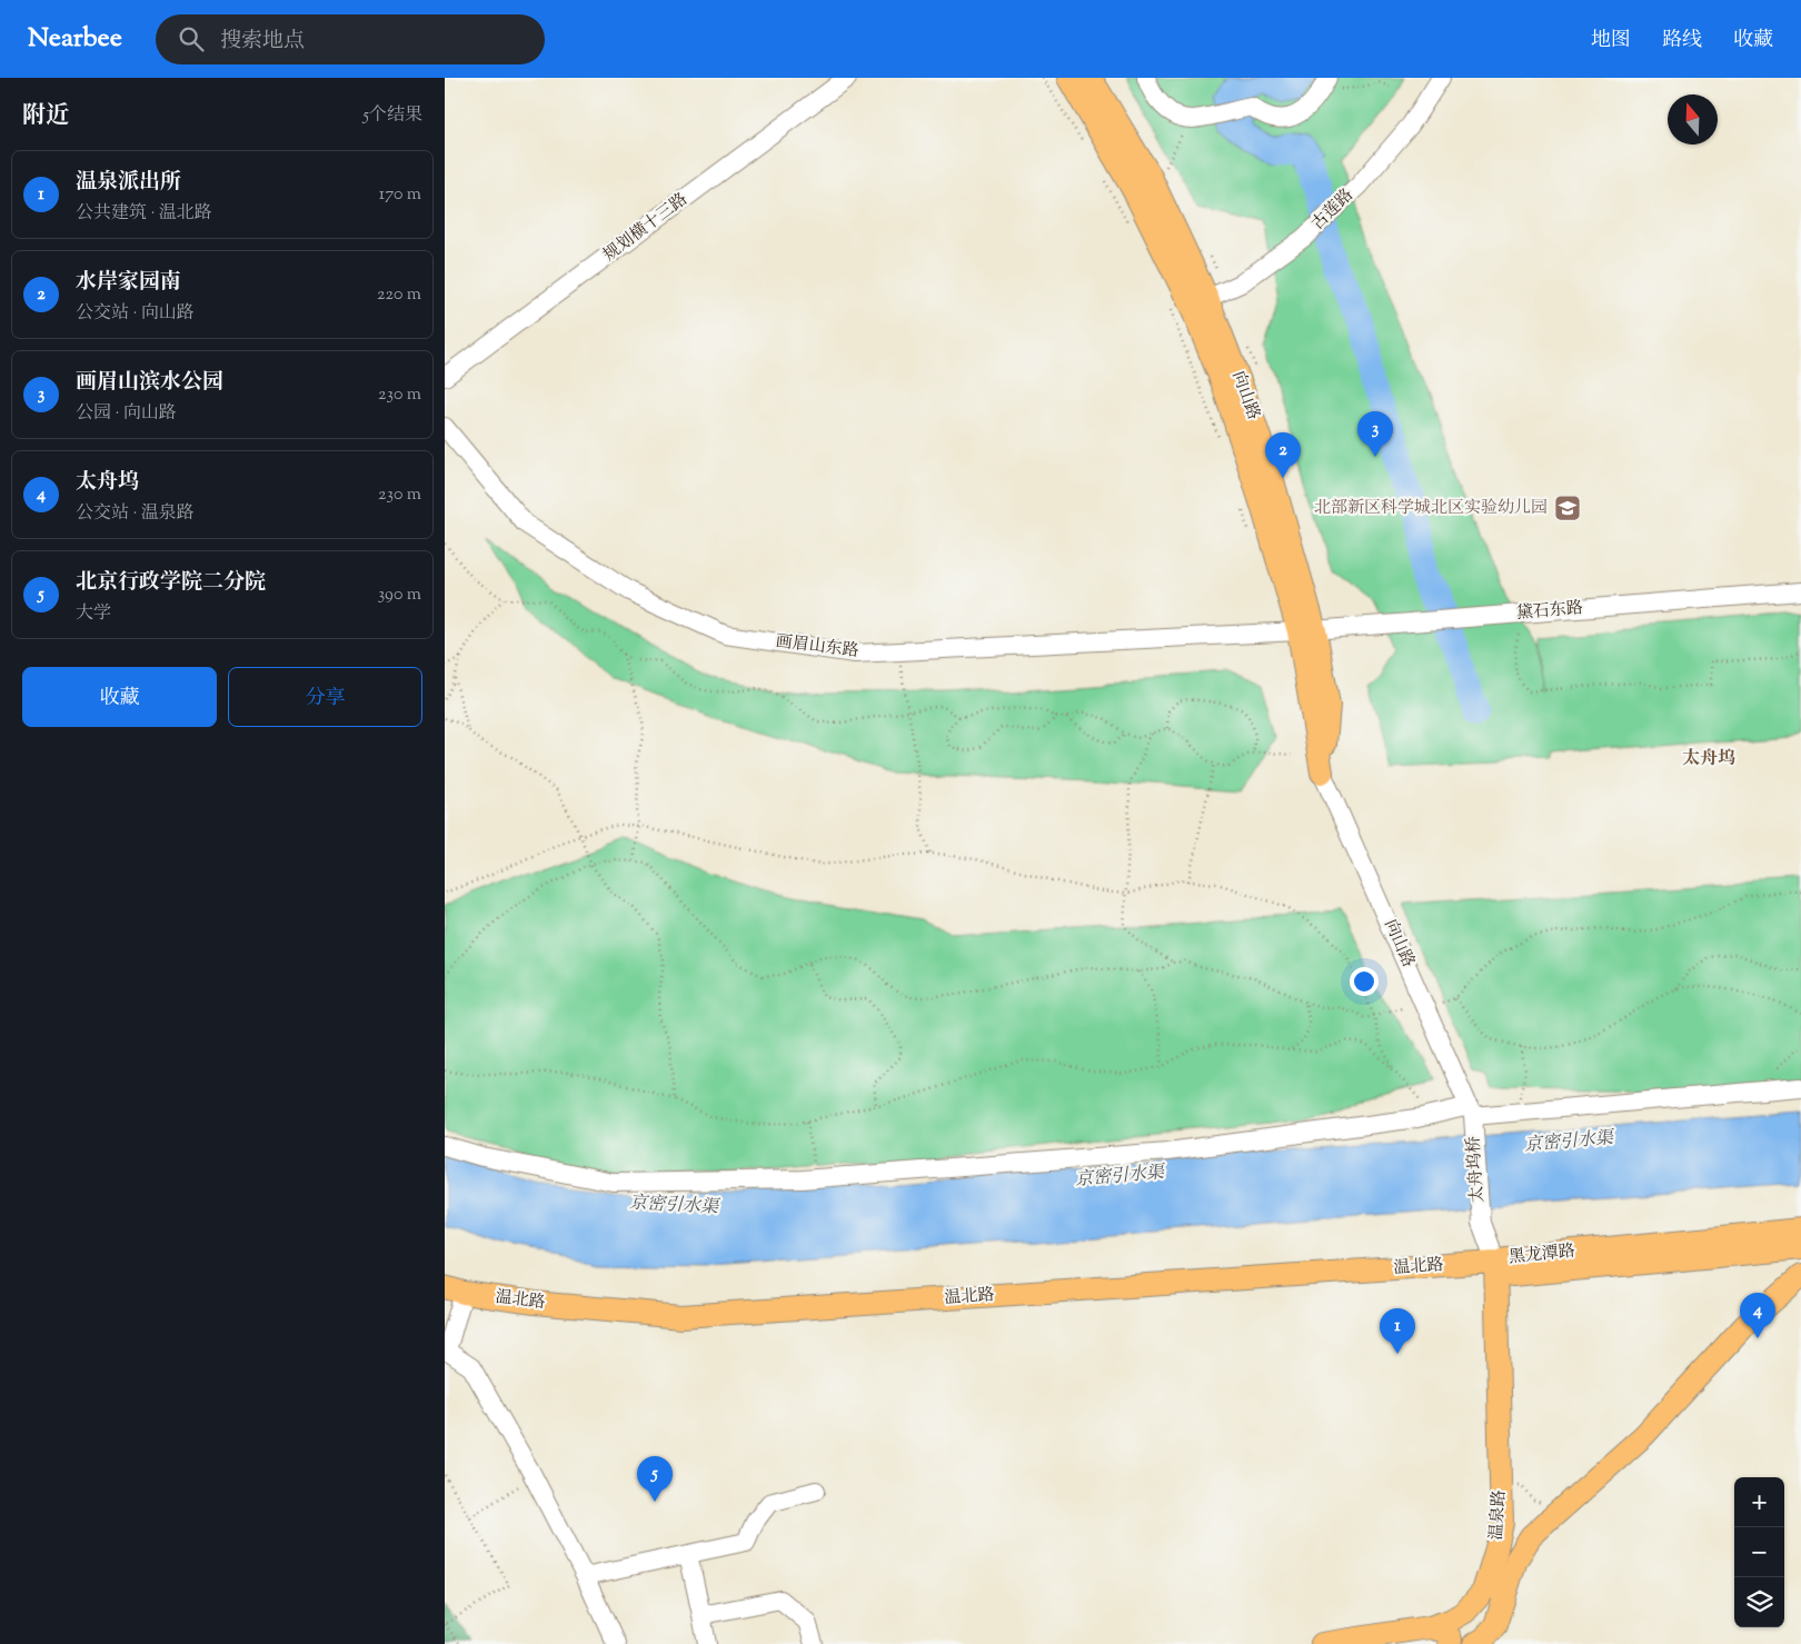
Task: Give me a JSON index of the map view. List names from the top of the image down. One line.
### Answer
{"streets":{"main road":["向山路","黑龙潭路","温北路","温泉路"],"street":["古莲路","规划横十三路","黛石东路","画眉山东路","太舟坞桥"]},"crossings":[["古莲路","向山路"],["向山路","黛石东路"],["向山路","画眉山东路"],["向山路","太舟坞桥"],["黛石东路","画眉山东路"],["太舟坞桥","黑龙潭路"],["太舟坞桥","温北路"],["太舟坞桥","温泉路"],["黑龙潭路","温北路"],["黑龙潭路","温泉路"],["温北路","温泉路"]],"districts":["太舟坞"],"water":["京密引水渠"],"places":{"school or university":["北部新区科学城北区实验幼儿园"]},"north":"top","page":{"header":"Nearbee","search":"搜索地点","nav":["地图","路线","收藏"],"heading":["附近","5个结果"],"list":[{"mark":"1","name":"温泉派出所","note":"公共建筑 · 温北路","value":"170 m"},{"mark":"2","name":"水岸家园南","note":"公交站 · 向山路","value":"220 m"},{"mark":"3","name":"画眉山滨水公园","note":"公园 · 向山路","value":"230 m"},{"mark":"4","name":"太舟坞","note":"公交站 · 温泉路","value":"230 m"},{"mark":"5","name":"北京行政学院二分院","note":"大学","value":"390 m"}],"pins":["3","2","4","1","5"],"buttons":["收藏","分享"],"map_buttons":["+","−"]}}
